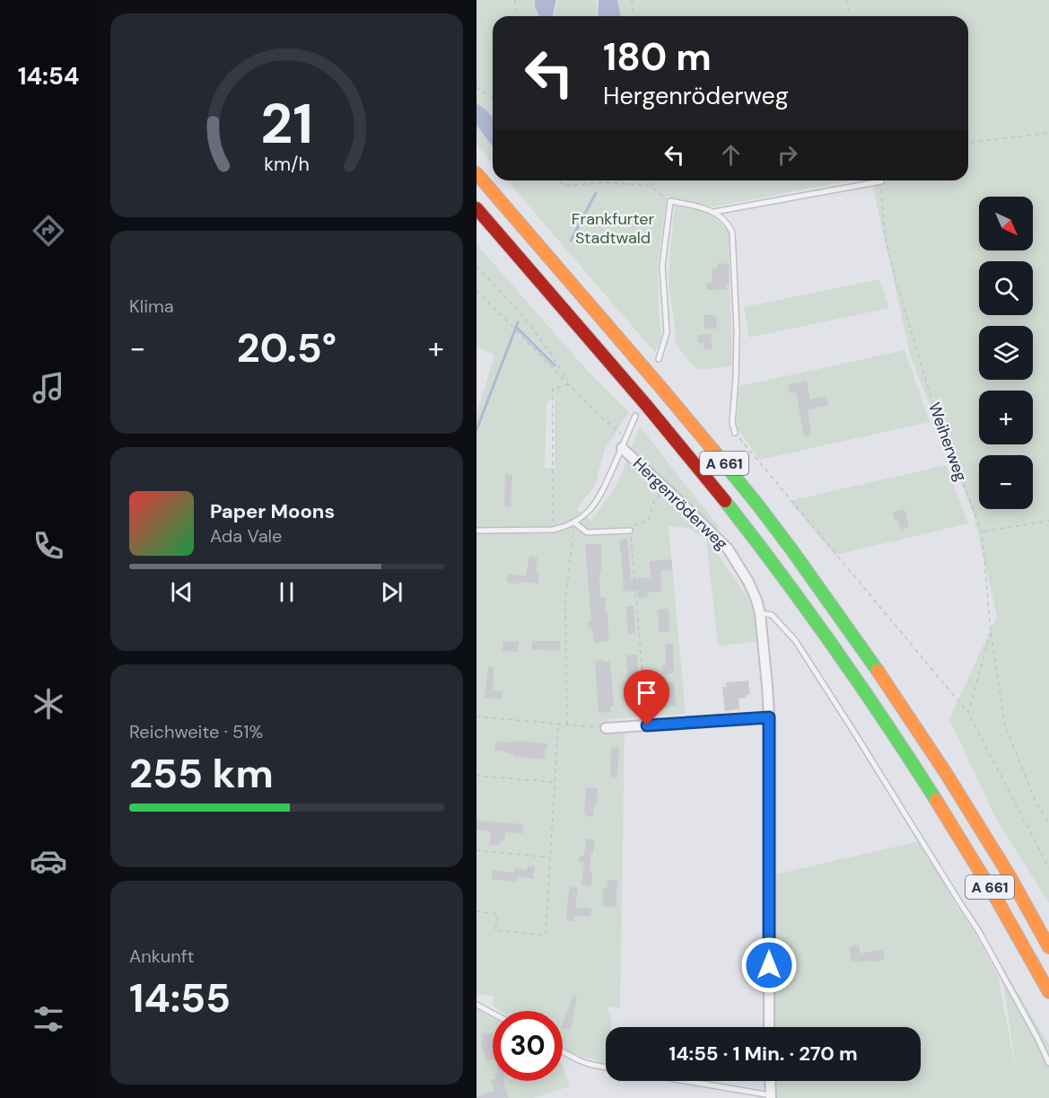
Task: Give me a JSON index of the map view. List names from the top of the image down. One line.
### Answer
{"streets":{"highway":["A 661"],"street":["Hergenröderweg"],"path":["Weiherweg"]},"parks":["Frankfurter Stadtwald"],"north":"bottom right","page":{"tabs":"14:54","turn":["180 m","Hergenröderweg"],"map_buttons":["+","−"],"tile":["Klima",["Reichweite · 51%","255 km"],["Ankunft","14:55"]],"heat":["−","20.5°","+"],"song":["Paper Moons","Ada Vale"],"limit":"30","trip":"14:55 · 1 Min. · 270 m","gauge":["21","km/h"]}}
